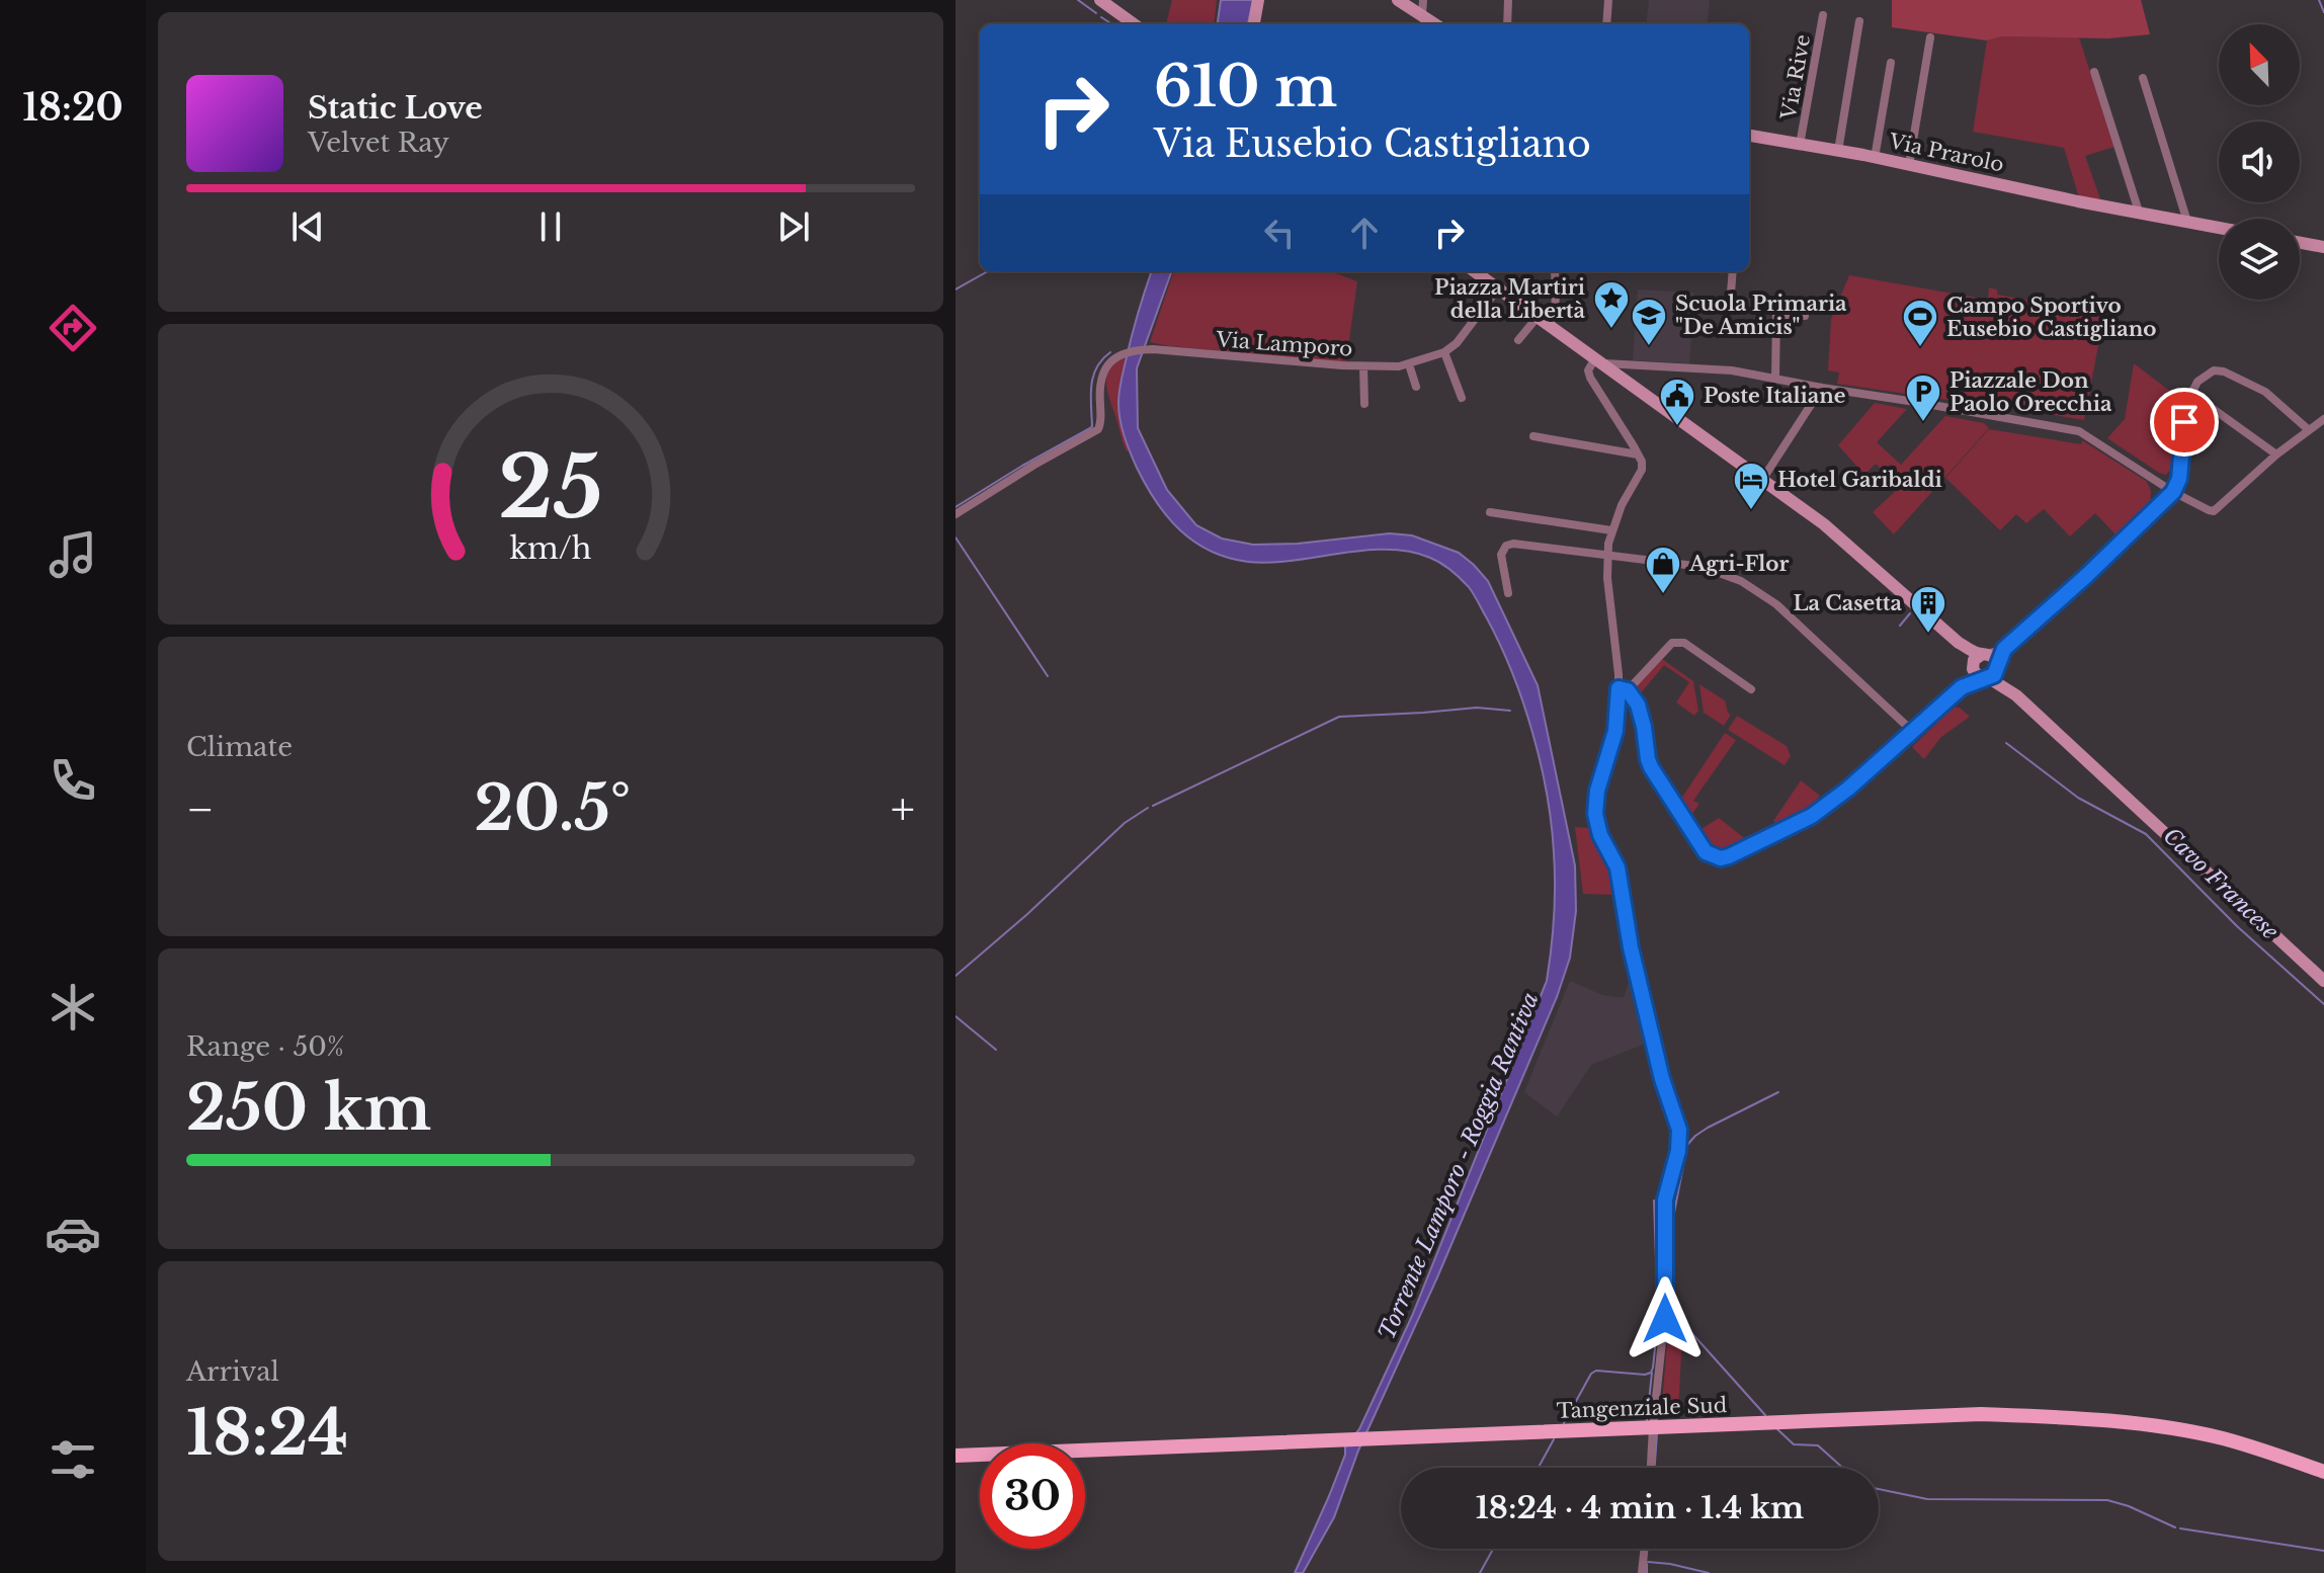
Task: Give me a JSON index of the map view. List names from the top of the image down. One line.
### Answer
{"streets":{"main road":["Via Prarolo","Tangenziale Sud"],"street":["Via Rive","Via Lamporo"]},"crossings":[["Via Rive","Via Prarolo"]],"water":["Cavo Francese","Torrente Lamporo - Roggia Rantiva"],"places":{"place":["Piazza Martiri della Libertà"],"school or university":["Scuola Primaria \"De Amicis\""],"sports":["Campo Sportivo Eusebio Castigliano"],"parking":["Piazzale Don Paolo Orecchia"],"public building":["Poste Italiane"],"hotel":["Hotel Garibaldi"],"shop":["Agri-Flor"],"building":["La Casetta"]},"north":"top left","page":{"tabs":"18:20","turn":["610 m","Via Eusebio Castigliano"],"song":["Static Love","Velvet Ray"],"tile":["Climate",["Range · 50%","250 km"],["Arrival","18:24"]],"heat":["−","20.5°","+"],"limit":"30","trip":"18:24 · 4 min · 1.4 km","gauge":["25","km/h"]}}
